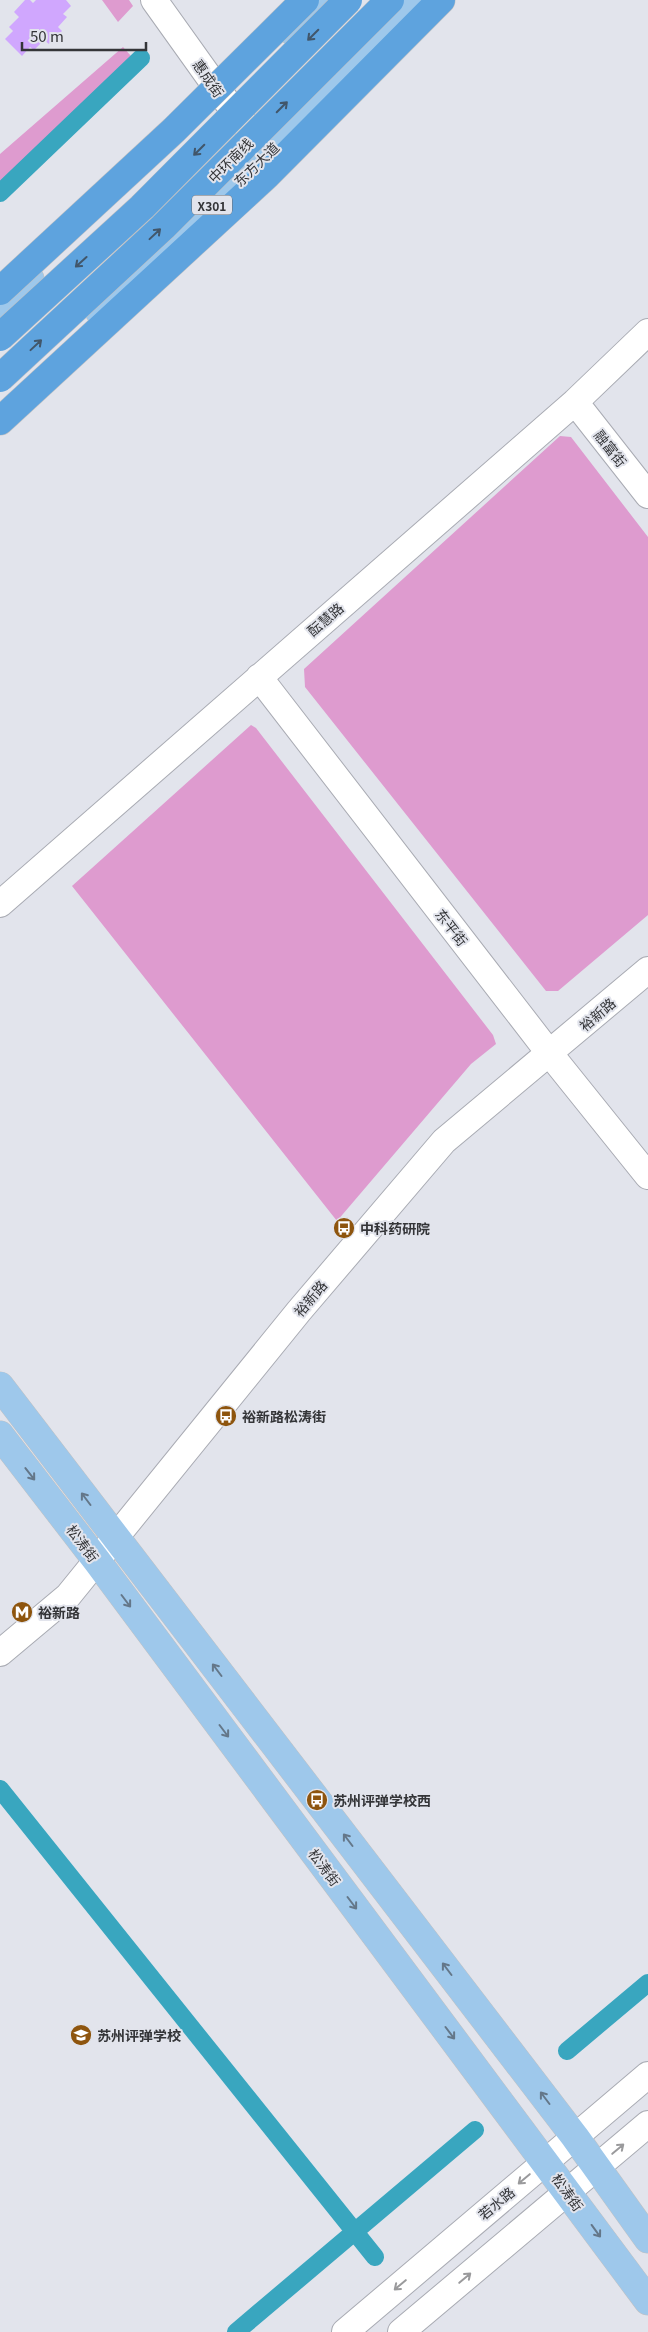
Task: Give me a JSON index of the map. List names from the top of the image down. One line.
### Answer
{"streets":{"highway":["中环南线"],"main road":["东方大道","X301","松涛街"],"street":["惠成街","融富街","酝慧路","东平街","裕新路","若水路"]},"crossings":[["惠成街","东方大道"],["融富街","酝慧路"],["酝慧路","东平街"],["东平街","裕新路"],["裕新路","松涛街"],["松涛街","若水路"]],"places":{"bus stop":["中科药研院","裕新路松涛街","苏州评弹学校西"],"metro station":["裕新路"],"school or university":["苏州评弹学校"]},"scale_bar":"50 m"}
